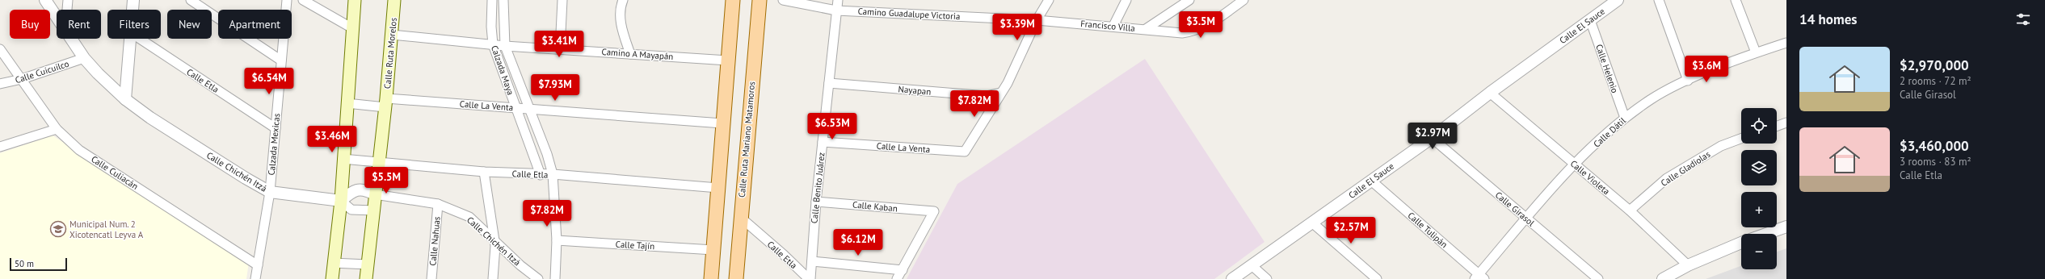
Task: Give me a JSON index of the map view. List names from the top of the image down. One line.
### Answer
{"streets":{"main road":["Calle Ruta Morelos","Calle Ruta Mariano Matamoros"],"street":["Camino Guadalupe Victoria","Francisco Villa","Calle El Sauce","Camino A Mayapán","Calle Helenio","Calzada Maya","Calle Cuicuilco","Calle Etla","Nayapan","Calle La Venta","Calle Dátil","Calzada Mexicas","Calle Gladiolas","Calle Chichén Itzá","Calle Culiacán","Calle Violeta","Calle Benito Juárez","Calle Kaban","Calle Girasol","Calle Tulipán","Calle Nahuas","Calle Tajín"]},"crossings":[["Camino Guadalupe Victoria","Francisco Villa"],["Camino Guadalupe Victoria","Calle Benito Juárez"],["Calle El Sauce","Calle Helenio"],["Calle El Sauce","Calle Violeta"],["Calle El Sauce","Calle Girasol"],["Calle El Sauce","Calle Tulipán"],["Calle Ruta Morelos","Camino A Mayapán"],["Calle Ruta Morelos","Calle Etla"],["Calle Ruta Morelos","Calle La Venta"],["Calle Ruta Morelos","Calle Chichén Itzá"],["Camino A Mayapán","Calzada Maya"],["Calle Helenio","Calle Dátil"],["Calzada Maya","Calle Etla"],["Calzada Maya","Calle La Venta"],["Calzada Maya","Calle Tajín"],["Calle Cuicuilco","Calle Chichén Itzá"],["Calle Cuicuilco","Calle Culiacán"],["Calle Etla","Calle Ruta Mariano Matamoros"],["Calle Etla","Calzada Mexicas"],["Calle Etla","Calle Benito Juárez"],["Nayapan","Calle La Venta"],["Nayapan","Calle Benito Juárez"],["Calle La Venta","Calle Benito Juárez"],["Calle Dátil","Calle Violeta"],["Calle Dátil","Calle Girasol"],["Calle Dátil","Calle Tulipán"],["Calzada Mexicas","Calle Chichén Itzá"],["Calzada Mexicas","Calle Culiacán"],["Calle Gladiolas","Calle Violeta"],["Calle Chichén Itzá","Calle Nahuas"],["Calle Benito Juárez","Calle Kaban"]],"places":{"school or university":["Municipal Num. 2 Xicotencatl Leyva A"]},"scale_bar":"50 m","page":{"heading":"14 homes","chip":["Buy","Rent","Filters","New","Apartment"],"price":["$3.5M","$3.39M","$3.41M","$3.6M","$6.54M","$7.93M","$7.82M","$6.53M","$2.97M","$3.46M","$5.5M","$7.82M","$2.57M","$6.12M"],"list":[{"name":"$2,970,000","note":"2 rooms · 72 m² · Calle Girasol"},{"name":"$3,460,000","note":"3 rooms · 83 m² · Calle Etla"}],"map_buttons":["+","−"],"scale":"50 m"}}
